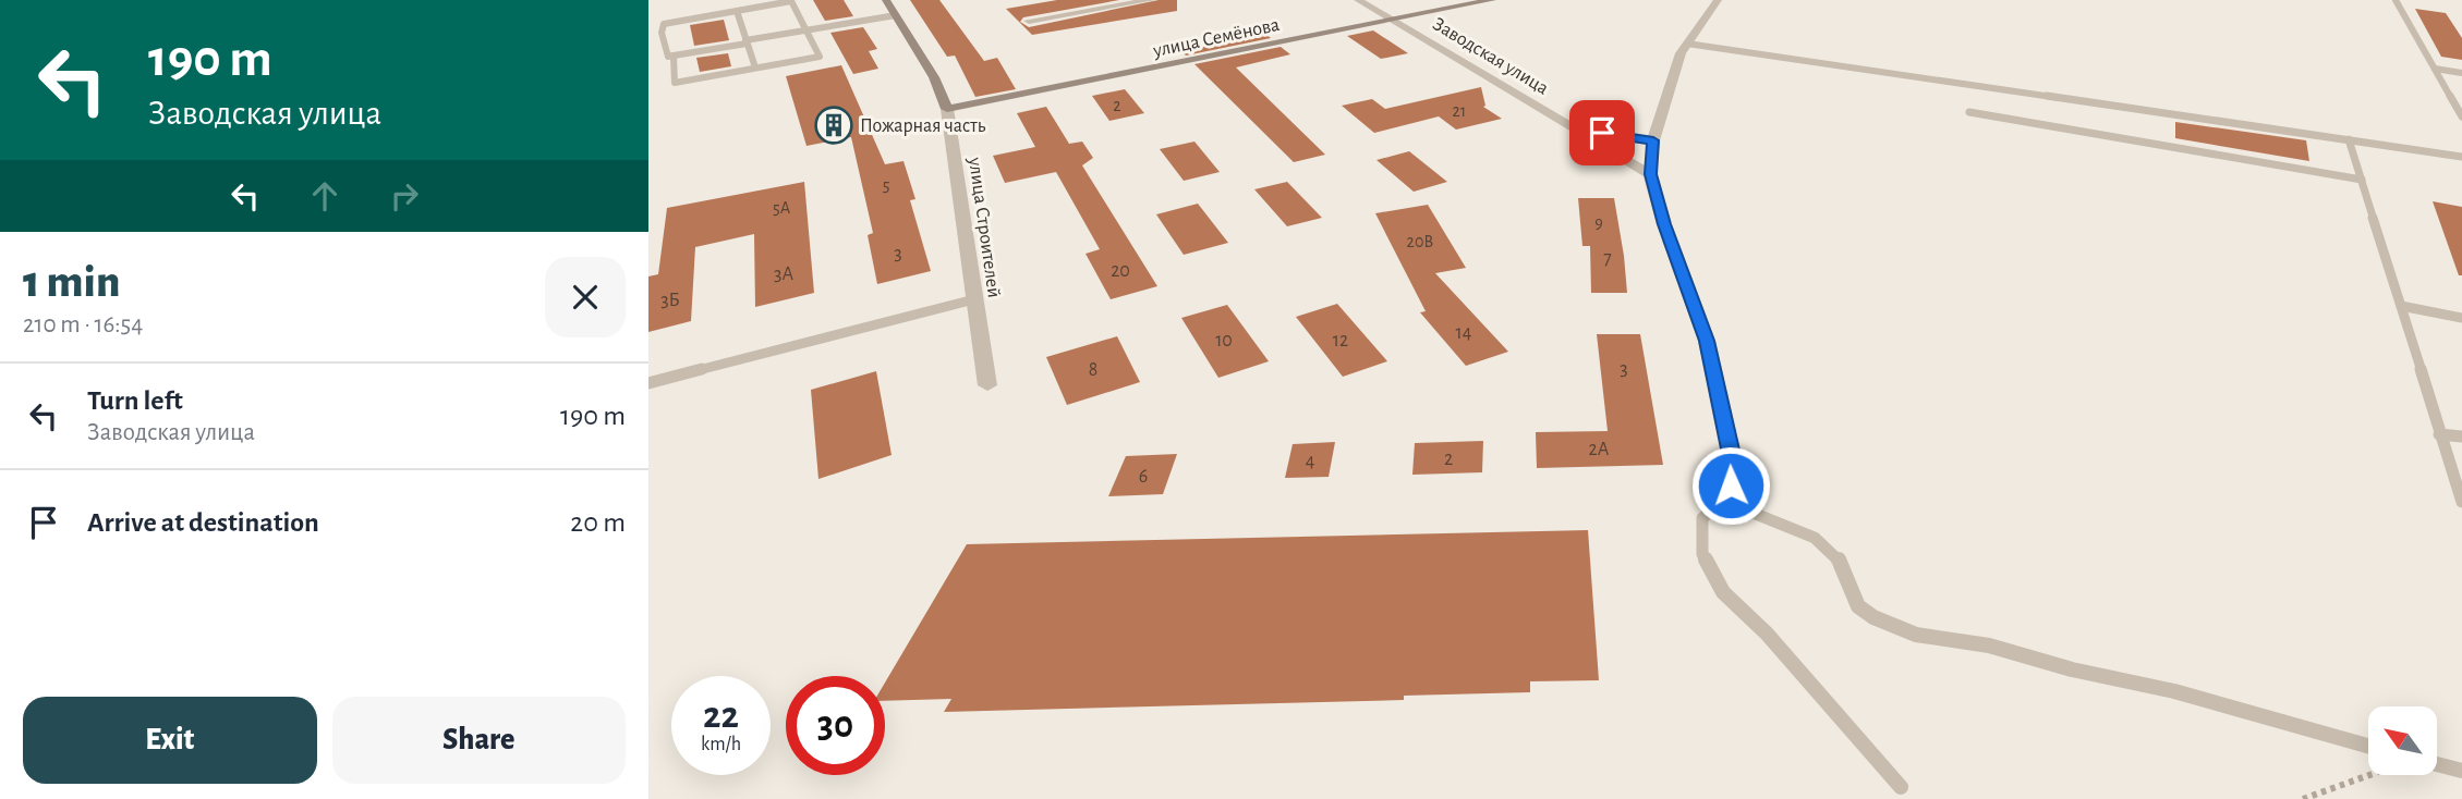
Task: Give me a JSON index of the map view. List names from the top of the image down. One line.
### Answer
{"streets":{"street":["улица Семёнова","Заводская улица","улица Строителей"]},"crossings":[["улица Семёнова","Заводская улица"],["улица Семёнова","улица Строителей"]],"places":{"building":["Пожарная часть"]},"house_numbers":["2","21","5","5А","9","20В","3","7","20","3А","3Б","14","10","12","3","8","2А","2","4","6"],"north":"top left","page":{"turn":["190 m","Заводская улица"],"heading":["1 min","210 m · 16:54"],"list":[{"name":"Turn left","note":"Заводская улица","value":"190 m"},{"name":"Arrive at destination","value":"20 m"}],"speed":"22 km/h","limit":"30","buttons":["Exit","Share"]}}
